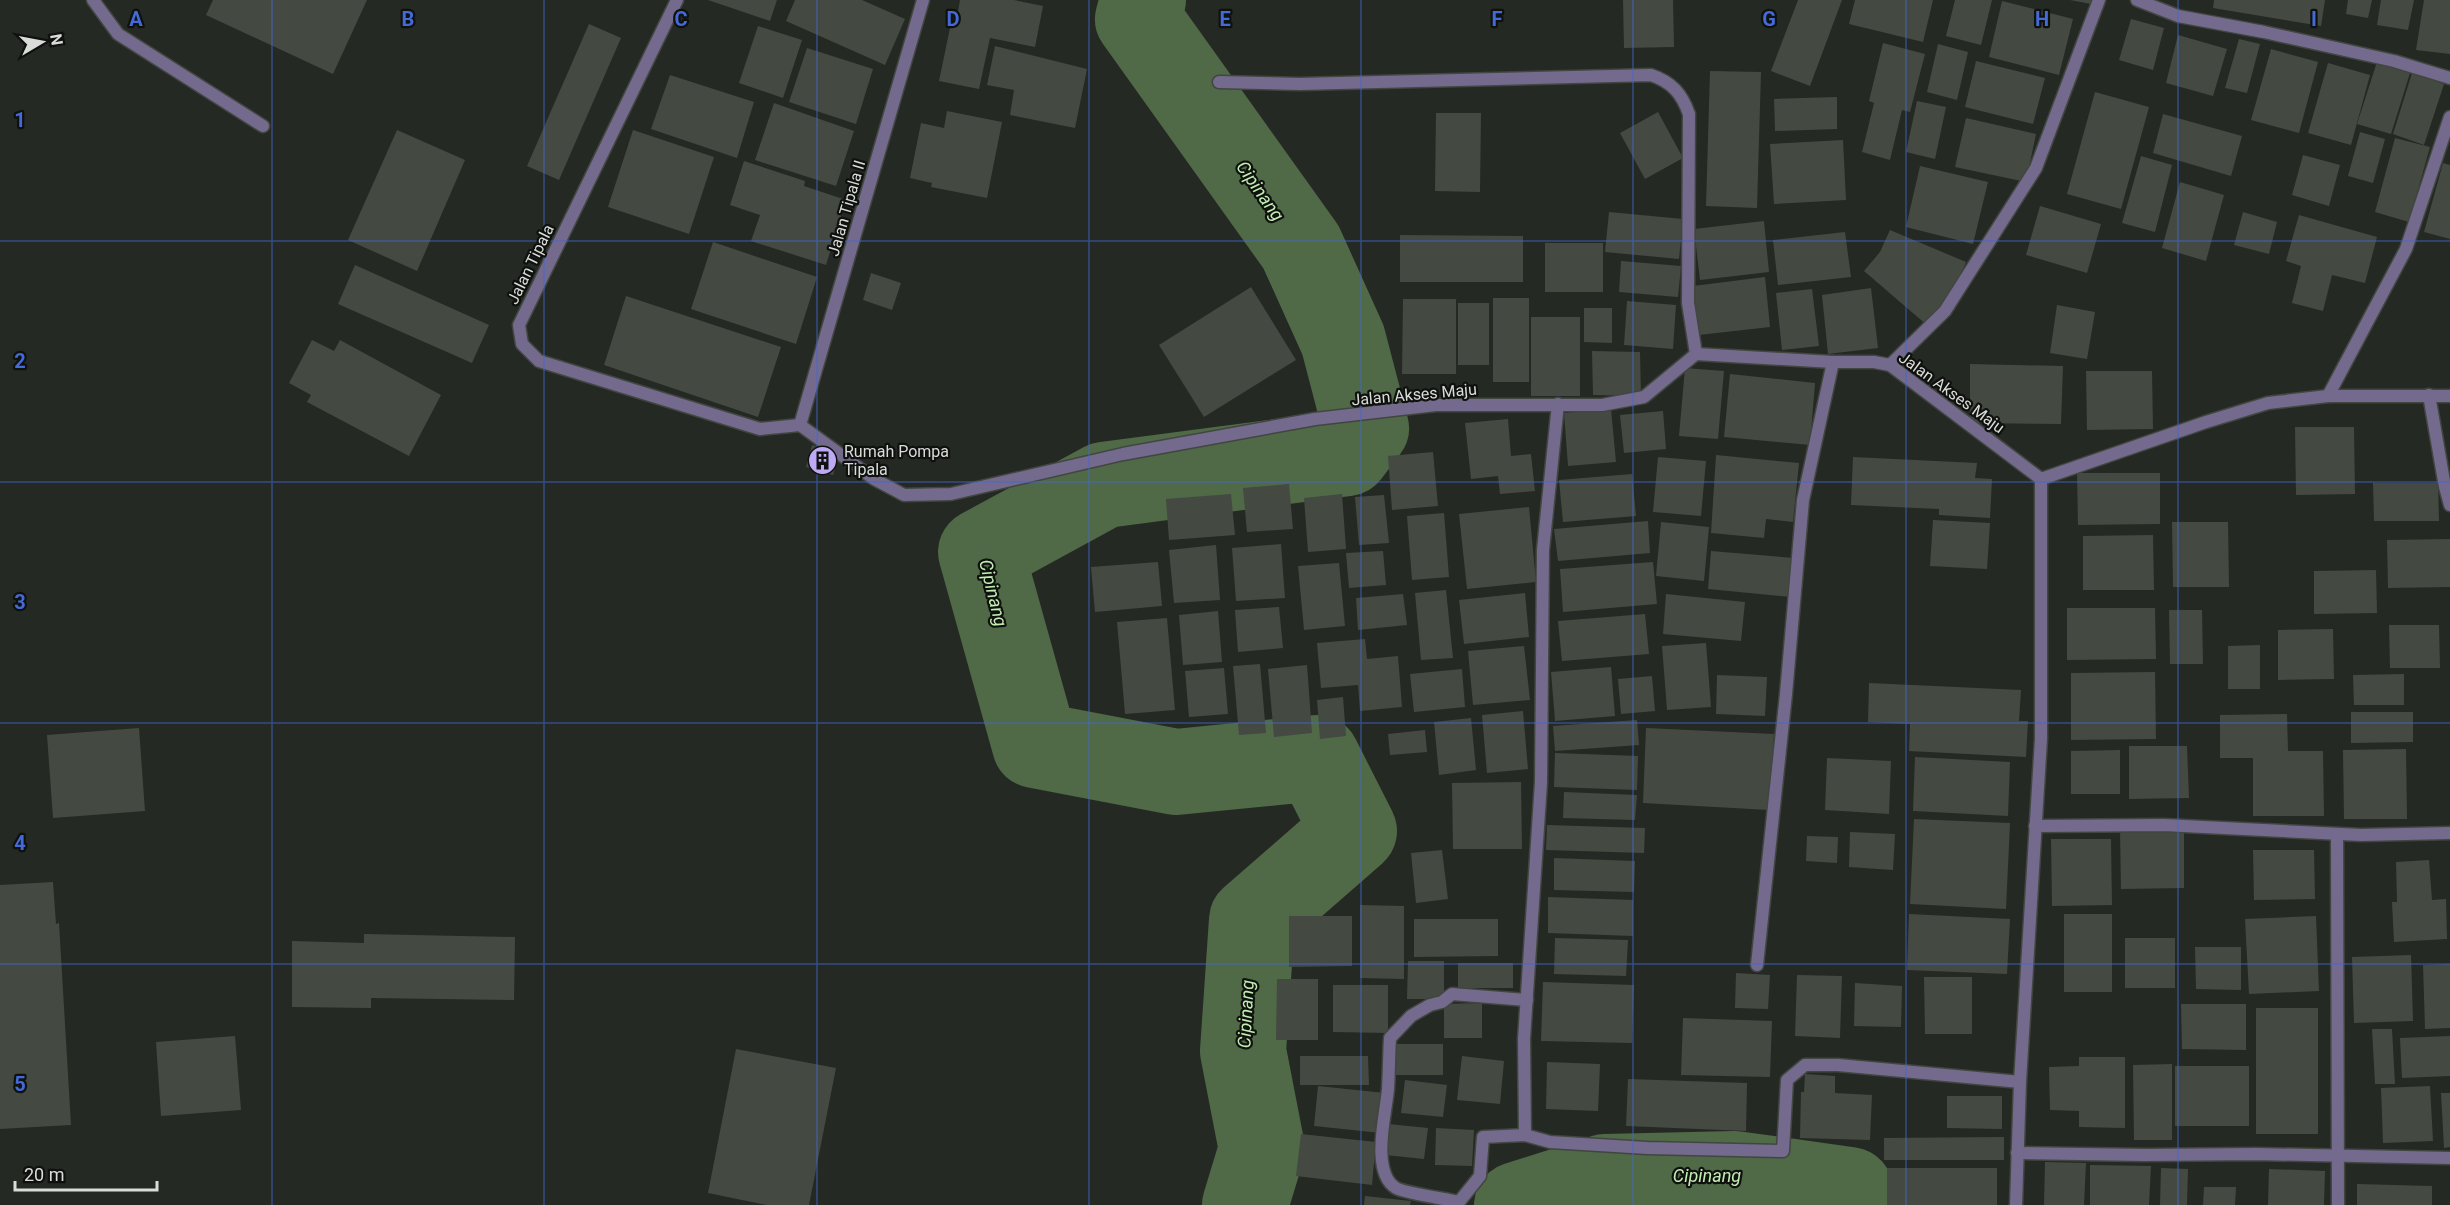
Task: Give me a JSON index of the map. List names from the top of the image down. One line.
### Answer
{"streets":{"street":["Jalan Tipala II","Jalan Tipala","Jalan Akses Maju"]},"crossings":[["Jalan Tipala II","Jalan Tipala"],["Jalan Tipala II","Jalan Akses Maju"],["Jalan Tipala","Jalan Akses Maju"]],"water":["Cipinang"],"places":{"building":["Rumah Pompa Tipala"]},"scale_bar":"20 m","north":"right","grid":{"columns":["A","B","C","D","E","F","G","H","I"],"rows":["1","2","3","4","5"]}}
